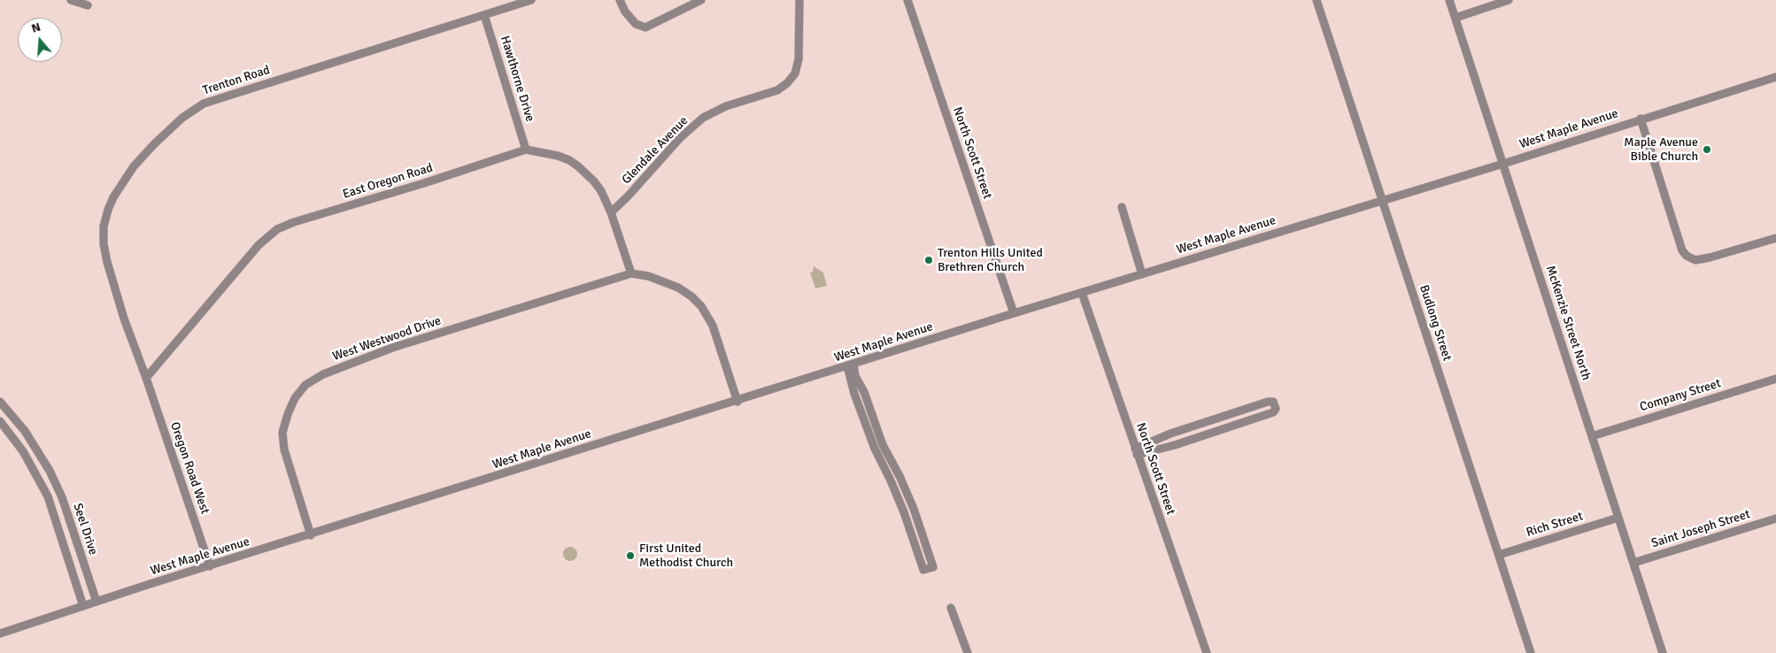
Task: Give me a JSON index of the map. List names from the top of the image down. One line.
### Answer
{"streets":{"street":["Hawthorne Drive","Trenton Road","West Maple Avenue","Glendale Avenue","North Scott Street","East Oregon Road","Budlong Street","McKenzie Street North","West Westwood Drive","Company Street","Oregon Road West","Rich Street","Seel Drive","Saint Joseph Street"]},"crossings":[["Hawthorne Drive","Trenton Road"],["Hawthorne Drive","East Oregon Road"],["Trenton Road","East Oregon Road"],["Trenton Road","Oregon Road West"],["West Maple Avenue","North Scott Street"],["West Maple Avenue","Budlong Street"],["West Maple Avenue","McKenzie Street North"],["West Maple Avenue","West Westwood Drive"],["West Maple Avenue","Oregon Road West"],["West Maple Avenue","Seel Drive"],["Glendale Avenue","East Oregon Road"],["East Oregon Road","West Westwood Drive"],["East Oregon Road","Oregon Road West"],["Budlong Street","Rich Street"],["McKenzie Street North","Company Street"],["McKenzie Street North","Rich Street"],["McKenzie Street North","Saint Joseph Street"]],"places":["Maple Avenue Bible Church","Trenton Hills United Brethren Church","First United Methodist Church"],"north":"top"}
